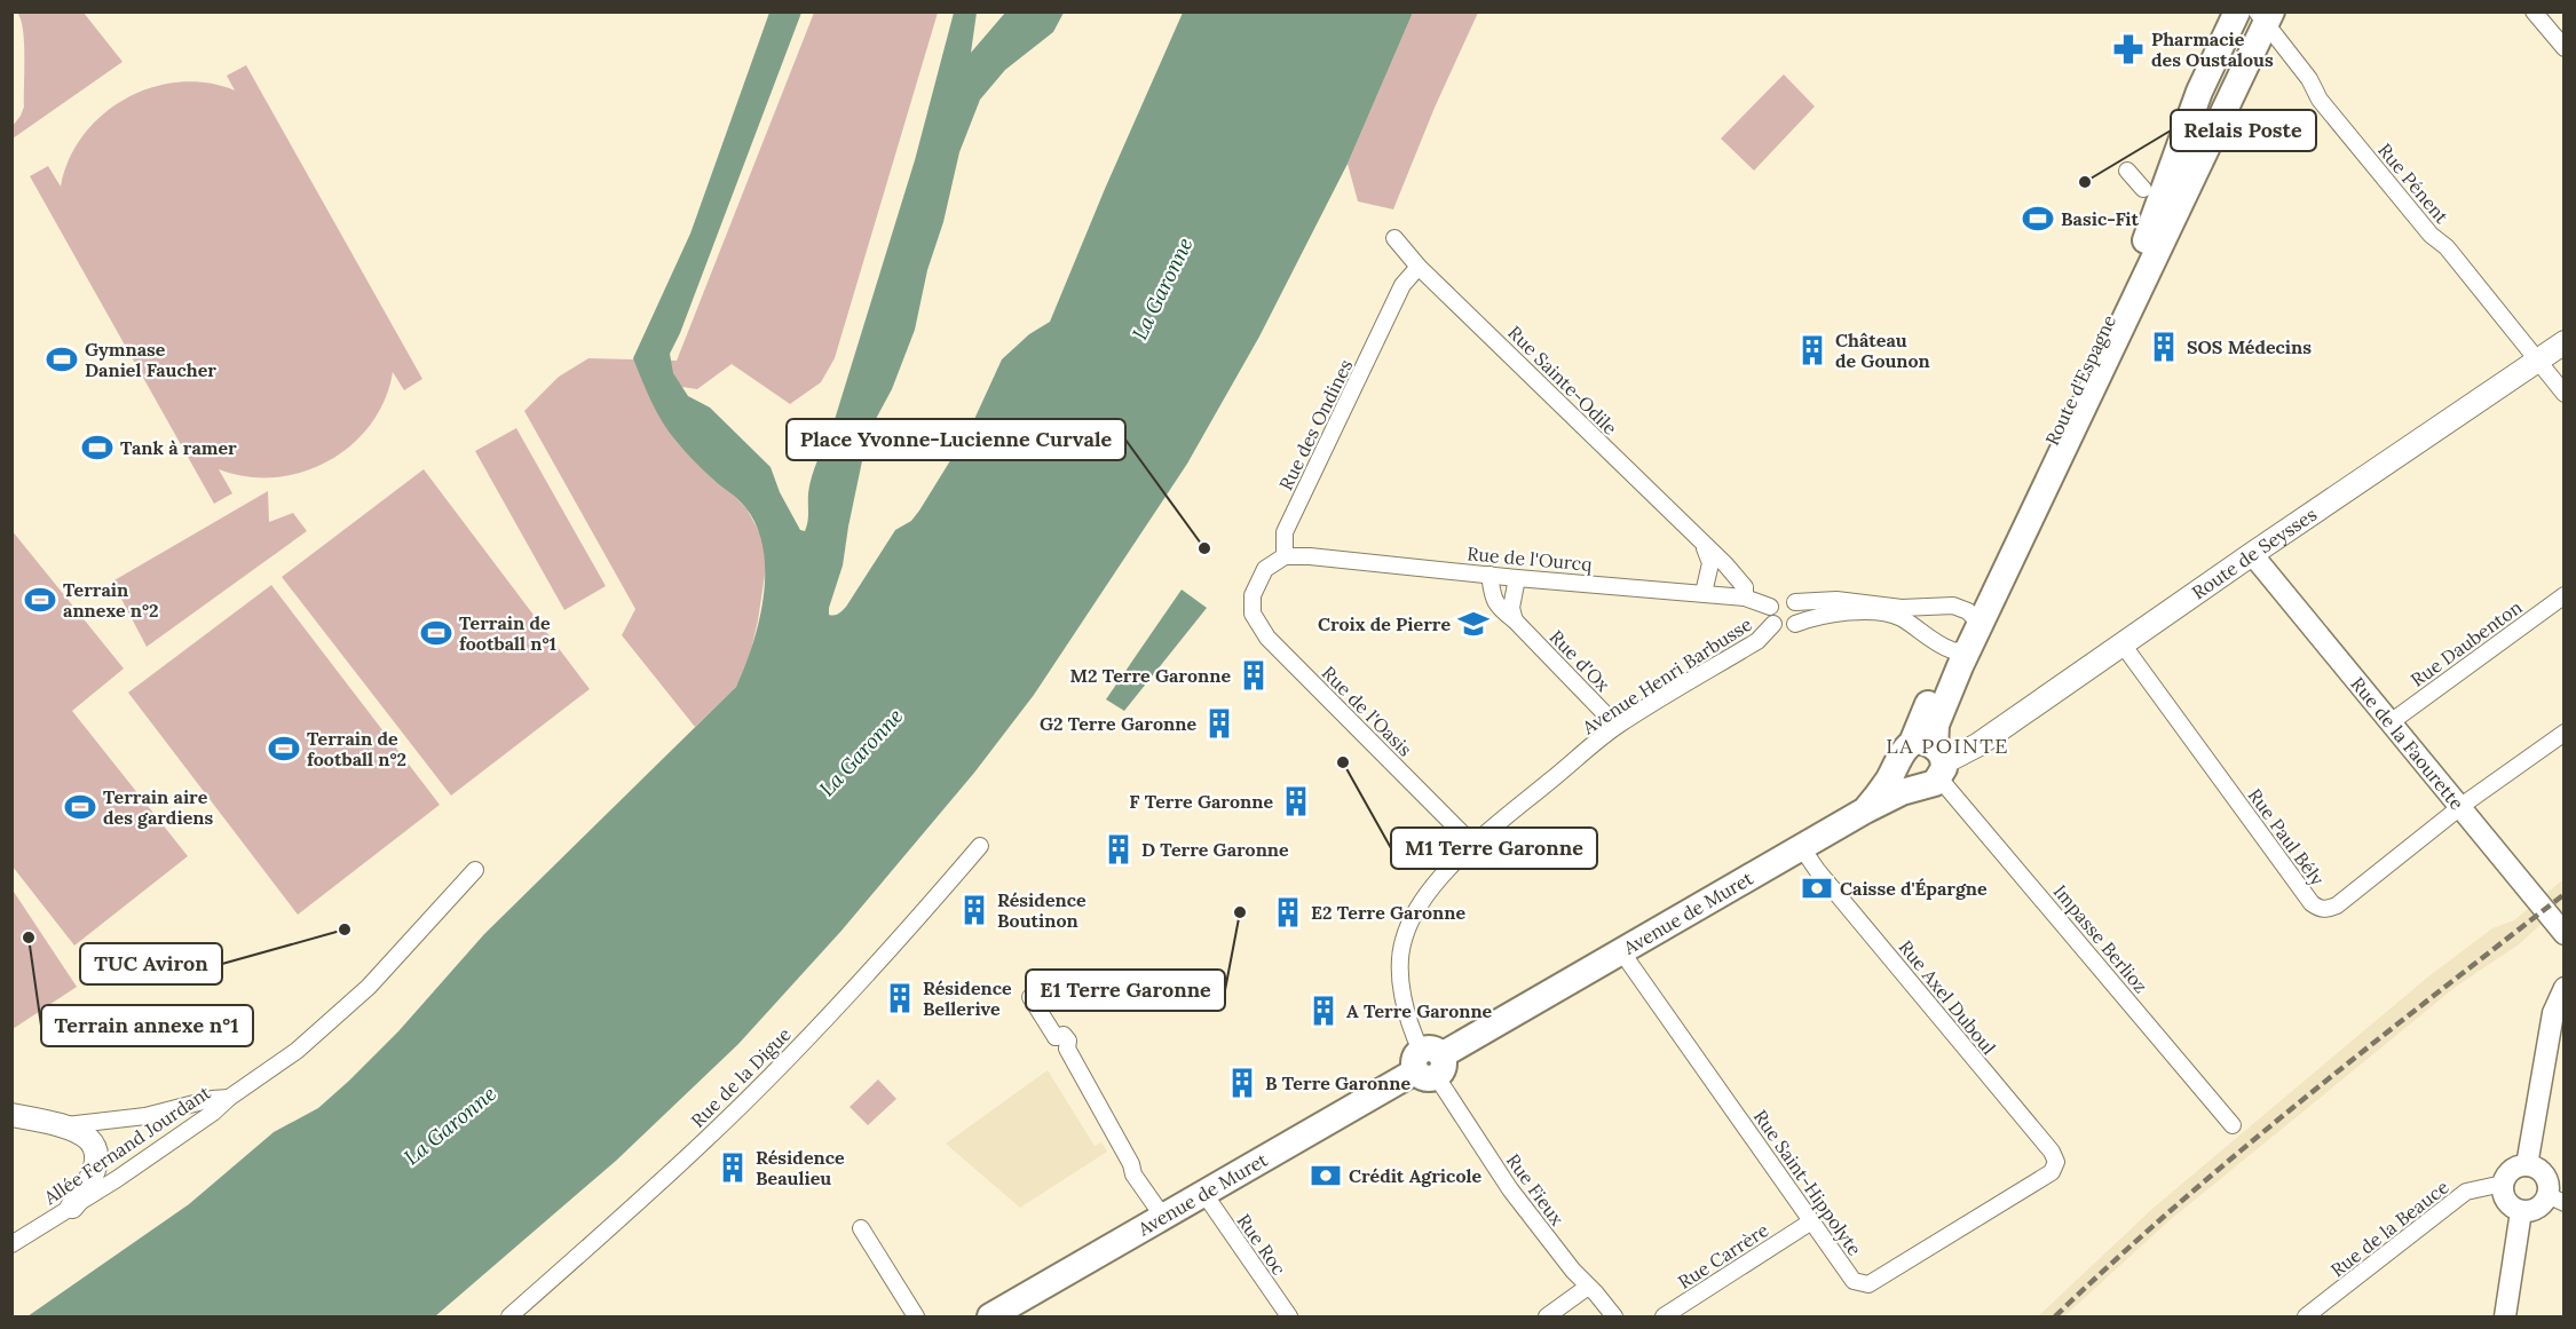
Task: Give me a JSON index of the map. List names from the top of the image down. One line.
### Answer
{"streets":{"main road":["Route d'Espagne","Route de Seysses","Avenue de Muret"],"street":["Rue Pénent","Rue Sainte-Odile","Rue des Ondines","Rue de l'Ourcq","Rue Daubenton","Rue d'Ox","Avenue Henri Barbusse","Rue de l'Oasis","Rue de la Faourette","Rue Paul Bély","Impasse Berlioz","Rue Axel Duboul","Rue de la Digue","Allée Fernand Jourdant","Rue Saint-Hippolyte","Rue Fieux","Rue de la Beauce","Rue Roc","Rue Carrère"]},"crossings":[["Rue Pénent","Route d'Espagne"],["Rue Pénent","Route de Seysses"],["Rue Sainte-Odile","Rue des Ondines"],["Rue Sainte-Odile","Rue de l'Ourcq"],["Route d'Espagne","Route de Seysses"],["Route d'Espagne","Avenue de Muret"],["Route d'Espagne","Impasse Berlioz"],["Rue des Ondines","Rue de l'Ourcq"],["Rue des Ondines","Rue de l'Oasis"],["Route de Seysses","Rue de la Faourette"],["Route de Seysses","Rue Paul Bély"],["Route de Seysses","Avenue de Muret"],["Route de Seysses","Impasse Berlioz"],["Rue de l'Ourcq","Rue d'Ox"],["Rue de l'Ourcq","Avenue Henri Barbusse"],["Rue de l'Ourcq","Rue de l'Oasis"],["Rue Daubenton","Rue de la Faourette"],["Rue d'Ox","Avenue Henri Barbusse"],["Avenue Henri Barbusse","Rue de l'Oasis"],["Avenue Henri Barbusse","Avenue de Muret"],["Avenue Henri Barbusse","Rue Fieux"],["Rue de la Faourette","Rue Paul Bély"],["Avenue de Muret","Impasse Berlioz"],["Avenue de Muret","Rue Axel Duboul"],["Avenue de Muret","Rue Saint-Hippolyte"],["Avenue de Muret","Rue Fieux"],["Avenue de Muret","Rue Roc"],["Rue Axel Duboul","Rue Saint-Hippolyte"]],"districts":["LA POINTE"],"water":["La Garonne"],"places":{"pharmacy":["Pharmacie des Oustalous"],"other":["Relais Poste","Place Yvonne-Lucienne Curvale","M1 Terre Garonne","E1 Terre Garonne","TUC Aviron","Terrain annexe n°1"],"sports":["Basic-Fit","Gymnase Daniel Faucher","Tank à ramer","Terrain annexe n°2","Terrain de football n°1","Terrain de football n°2","Terrain aire des gardiens"],"building":["SOS Médecins","Château de Gounon","M2 Terre Garonne","G2 Terre Garonne","F Terre Garonne","D Terre Garonne","Résidence Boutinon","E2 Terre Garonne","Résidence Bellerive","A Terre Garonne","B Terre Garonne","Résidence Beaulieu"],"school or university":["Croix de Pierre"],"bank":["Caisse d'Épargne","Crédit Agricole"]}}
